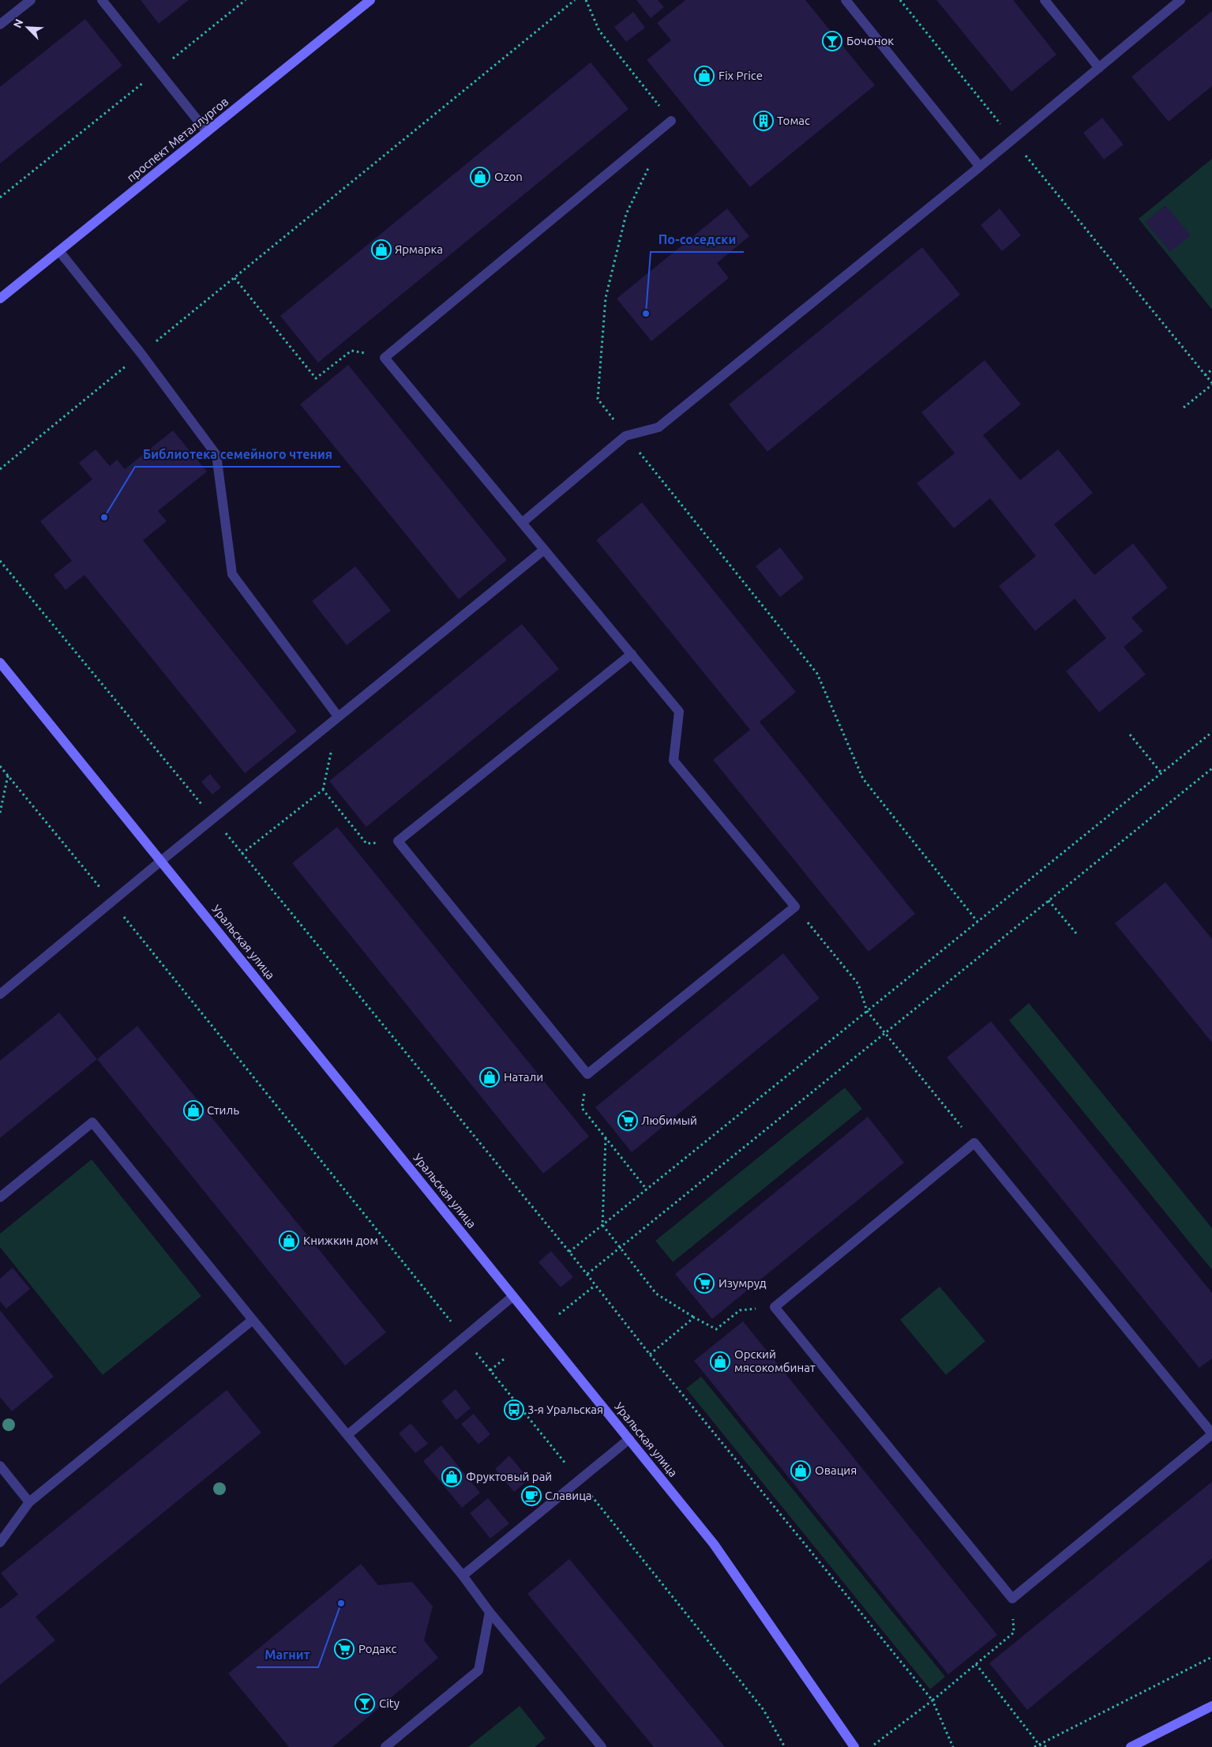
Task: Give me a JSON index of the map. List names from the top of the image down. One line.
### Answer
{"streets":{"street":["проспект Металлургов","Уральская улица"]},"places":{"bar":["Бочонок","City"],"shop":["Fix Price","Ozon","Ярмарка","Натали","Стиль","Книжкин дом","Орский мясокомбинат","Овация","Фруктовый рай"],"building":["Томас"],"other":["По-соседски","Библиотека семейного чтения","Магнит"],"supermarket":["Любимый","Изумруд","Родакс"],"bus stop":["3-я Уральская"],"cafe":["Славица"]},"north":"top left"}
